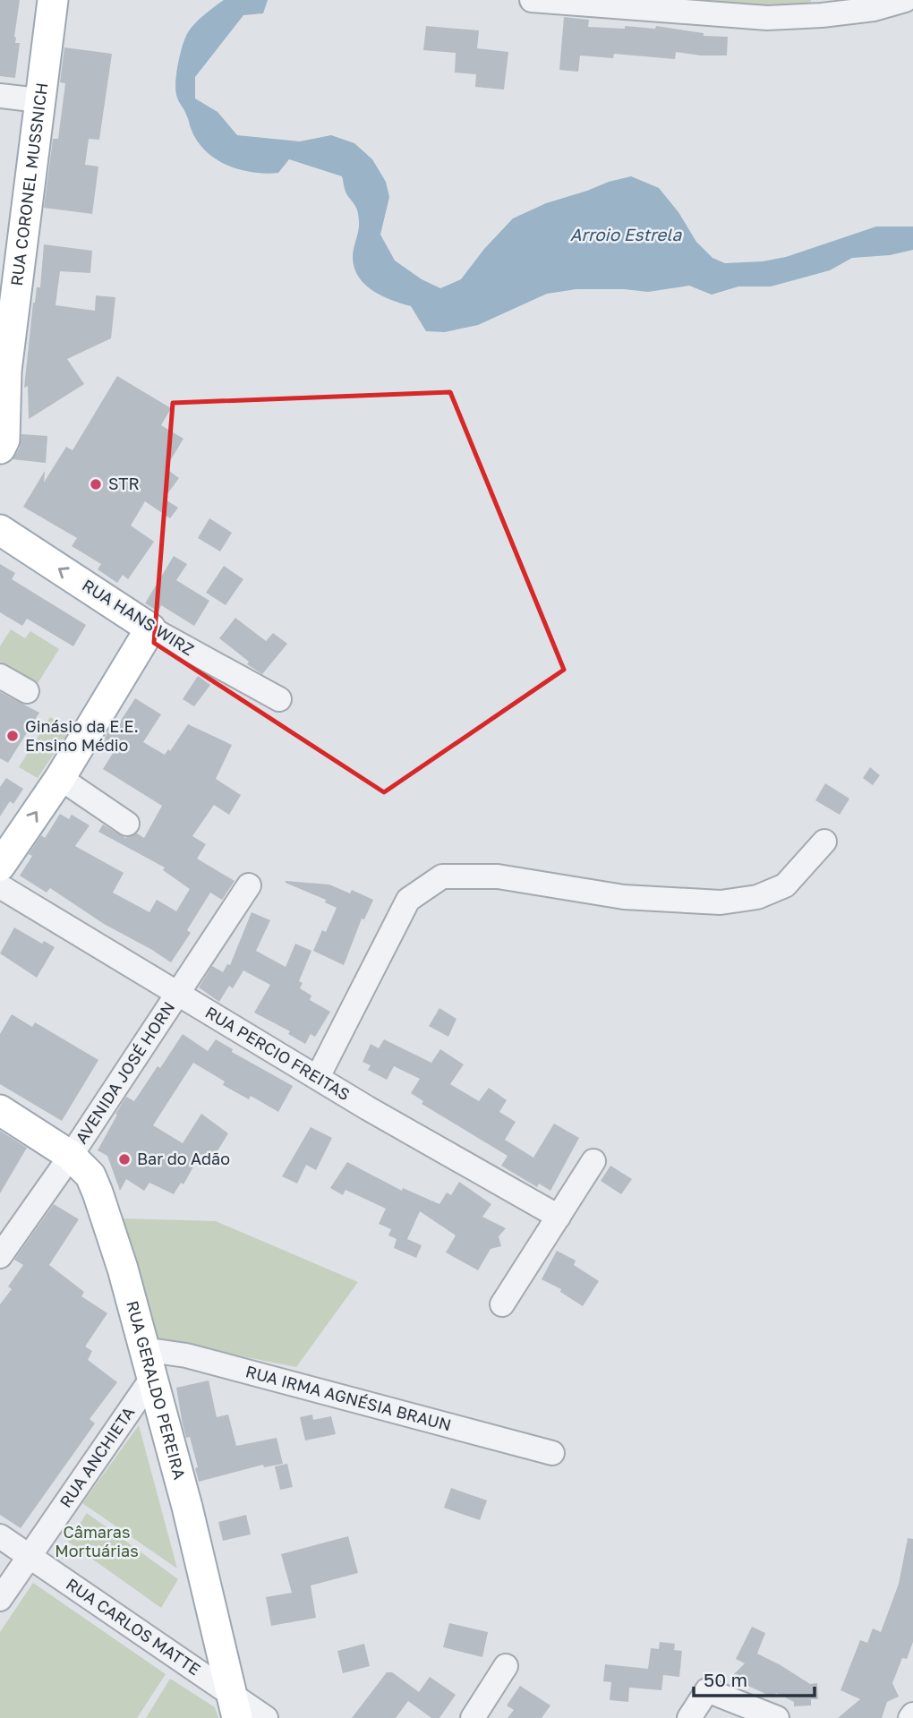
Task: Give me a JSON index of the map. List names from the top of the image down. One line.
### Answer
{"streets":{"main road":["RUA CORONEL MUSSNICH","RUA HANS WIRZ","RUA GERALDO PEREIRA"],"street":["RUA PERCIO FREITAS","AVENIDA JOSÉ HORN","RUA IRMA AGNÉSIA BRAUN","RUA ANCHIETA","RUA CARLOS MATTE"]},"crossings":[["RUA PERCIO FREITAS","AVENIDA JOSÉ HORN"],["AVENIDA JOSÉ HORN","RUA GERALDO PEREIRA"],["RUA GERALDO PEREIRA","RUA IRMA AGNÉSIA BRAUN"],["RUA GERALDO PEREIRA","RUA ANCHIETA"],["RUA GERALDO PEREIRA","RUA CARLOS MATTE"],["RUA ANCHIETA","RUA CARLOS MATTE"]],"one_way":["RUA HANS WIRZ"],"water":["Arroio Estrela"],"parks":["Câmaras Mortuárias"],"places":["STR","Ginásio da E.E. Ensino Médio","Bar do Adão"],"scale_bar":"50 m"}
